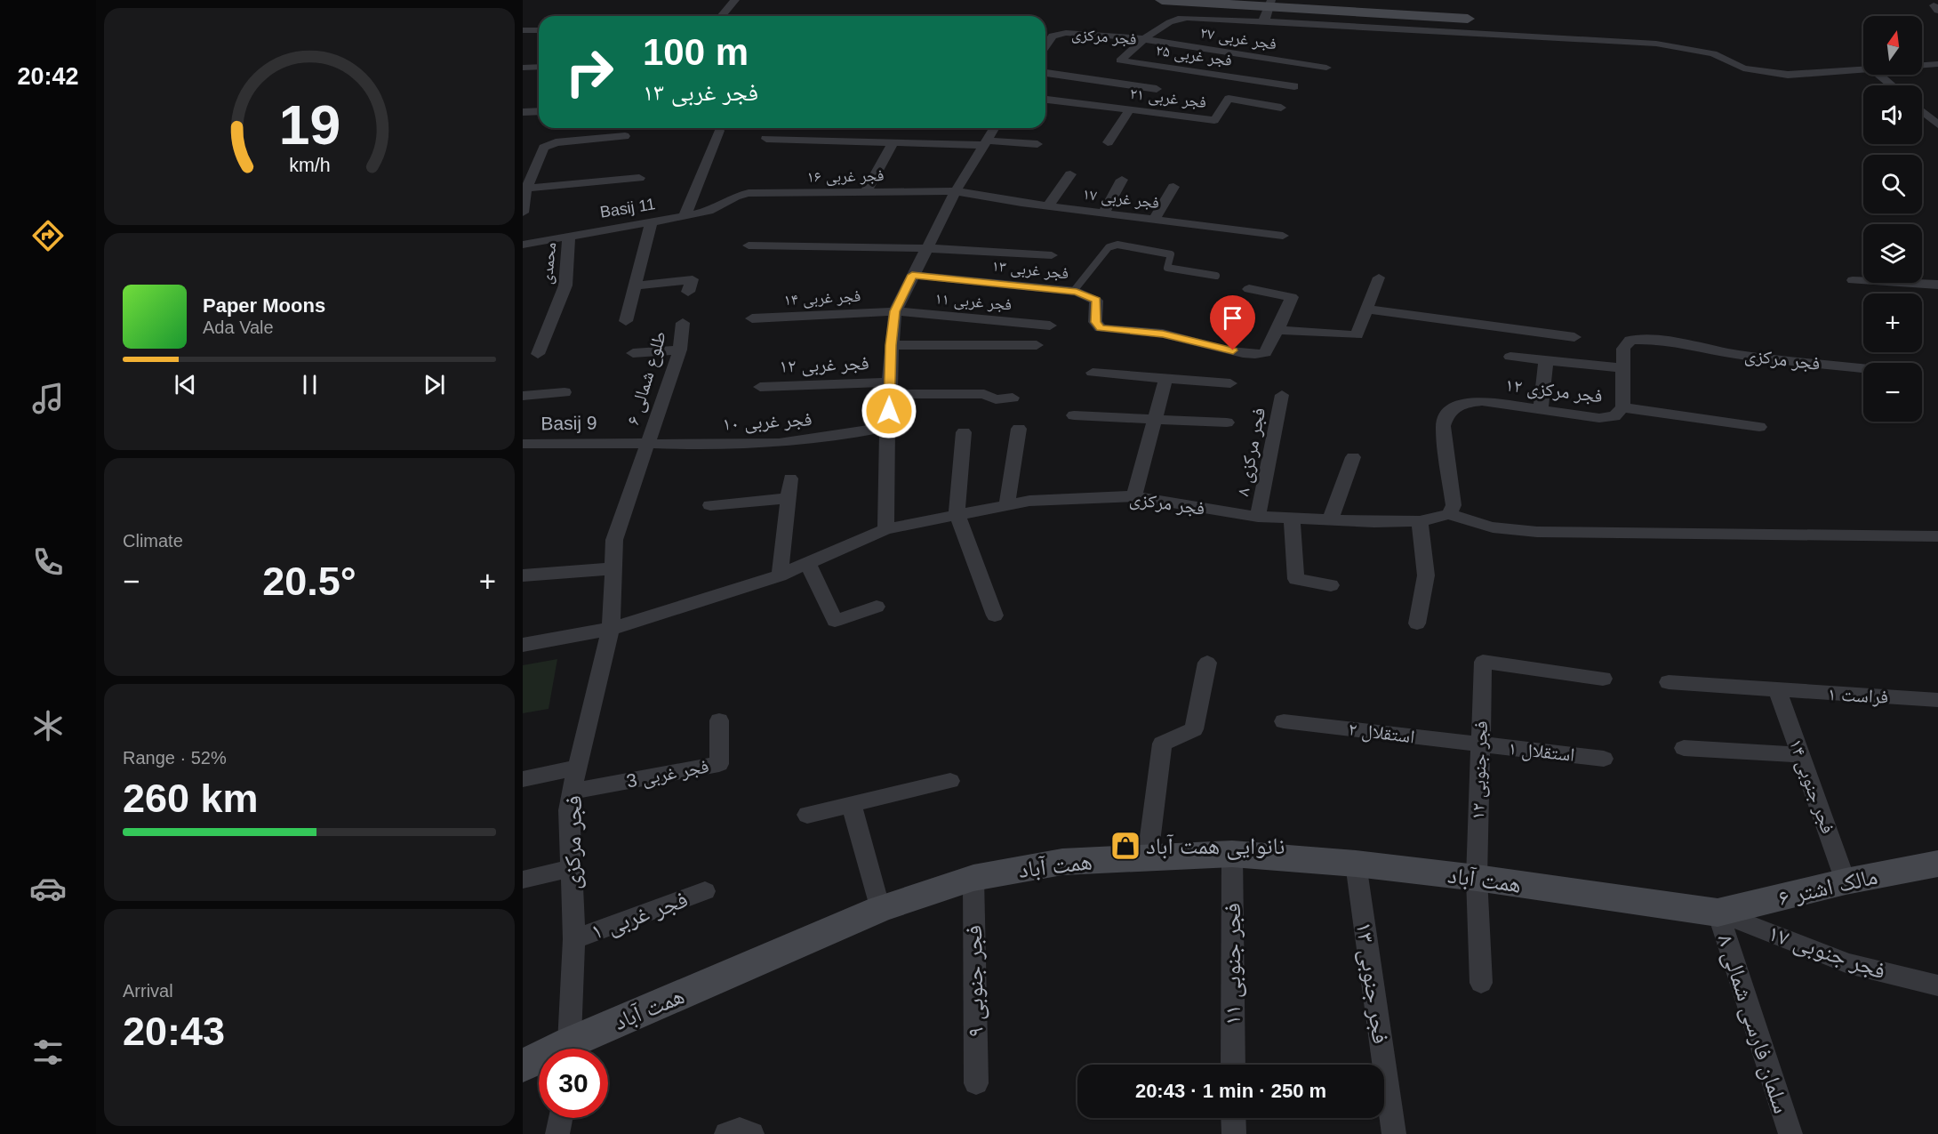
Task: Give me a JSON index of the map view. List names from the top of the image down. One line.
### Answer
{"streets":{"main road":["همت آباد","مالک اشتر ۶"],"street":["فجر مرکزی","فجر غربی ۲۷","فجر غربی ۲۵","فجر غربی ۲۱","فجر غربی ۱۶","فجر غربی ۱۷","Basij 11","محمدی","فجر غربی ۱۳","فجر غربی ۱۴","فجر غربی ۱۱","فجر غربی ۱۲","طلوع شمالی ۶","فجر مرکزی ۱۲","فجر غربی ۱۰","Basij 9","فجر مرکزی ۸","فراست ۱","استقلال ۲","استقلال ۱","فجر جنوبی ۱۲","فجر غربی 3","فجر جنوبی ۱۴","فجر غربی ۱","فجر جنوبی ۱۷","فجر جنوبی ۱۱","فجر جنوبی ۹","فجر جنوبی ۱۳","سلمان فارسی شمالی ۸"]},"crossings":[["فجر مرکزی","فجر غربی ۲۷"],["فجر مرکزی","فجر غربی ۲۵"],["فجر مرکزی","طلوع شمالی ۶"],["فجر مرکزی","فجر مرکزی ۱۲"],["فجر مرکزی","فجر مرکزی ۸"],["فجر مرکزی","فجر غربی 3"],["فجر مرکزی","فجر غربی ۱"],["فجر غربی ۲۷","فجر غربی ۲۵"],["فجر غربی ۱۶","فجر غربی ۱۷"],["فجر غربی ۱۶","Basij 11"],["Basij 11","محمدی"],["فجر غربی ۱۴","فجر غربی ۱۱"],["طلوع شمالی ۶","فجر غربی ۱۰"],["طلوع شمالی ۶","Basij 9"],["فجر غربی ۱۰","Basij 9"],["فراست ۱","فجر جنوبی ۱۴"],["استقلال ۲","استقلال ۱"],["استقلال ۲","فجر جنوبی ۱۲"],["استقلال ۱","فجر جنوبی ۱۲"],["فجر جنوبی ۱۲","همت آباد"],["فجر جنوبی ۱۴","مالک اشتر ۶"],["همت آباد","مالک اشتر ۶"],["همت آباد","فجر جنوبی ۱۷"],["همت آباد","فجر جنوبی ۱۱"],["همت آباد","فجر جنوبی ۹"],["همت آباد","فجر جنوبی ۱۳"],["همت آباد","سلمان فارسی شمالی ۸"],["مالک اشتر ۶","فجر جنوبی ۱۷"],["مالک اشتر ۶","سلمان فارسی شمالی ۸"],["فجر جنوبی ۱۷","سلمان فارسی شمالی ۸"]],"places":{"shop":["نانوایی همت آباد"]},"north":"top","page":{"tabs":"20:42","map_buttons":["+","−"],"turn":["100 m","فجر غربی ۱۳"],"song":["Paper Moons","Ada Vale"],"tile":["Climate",["Range · 52%","260 km"],["Arrival","20:43"]],"heat":["−","20.5°","+"],"limit":"30","trip":"20:43 · 1 min · 250 m","gauge":["19","km/h"]}}
